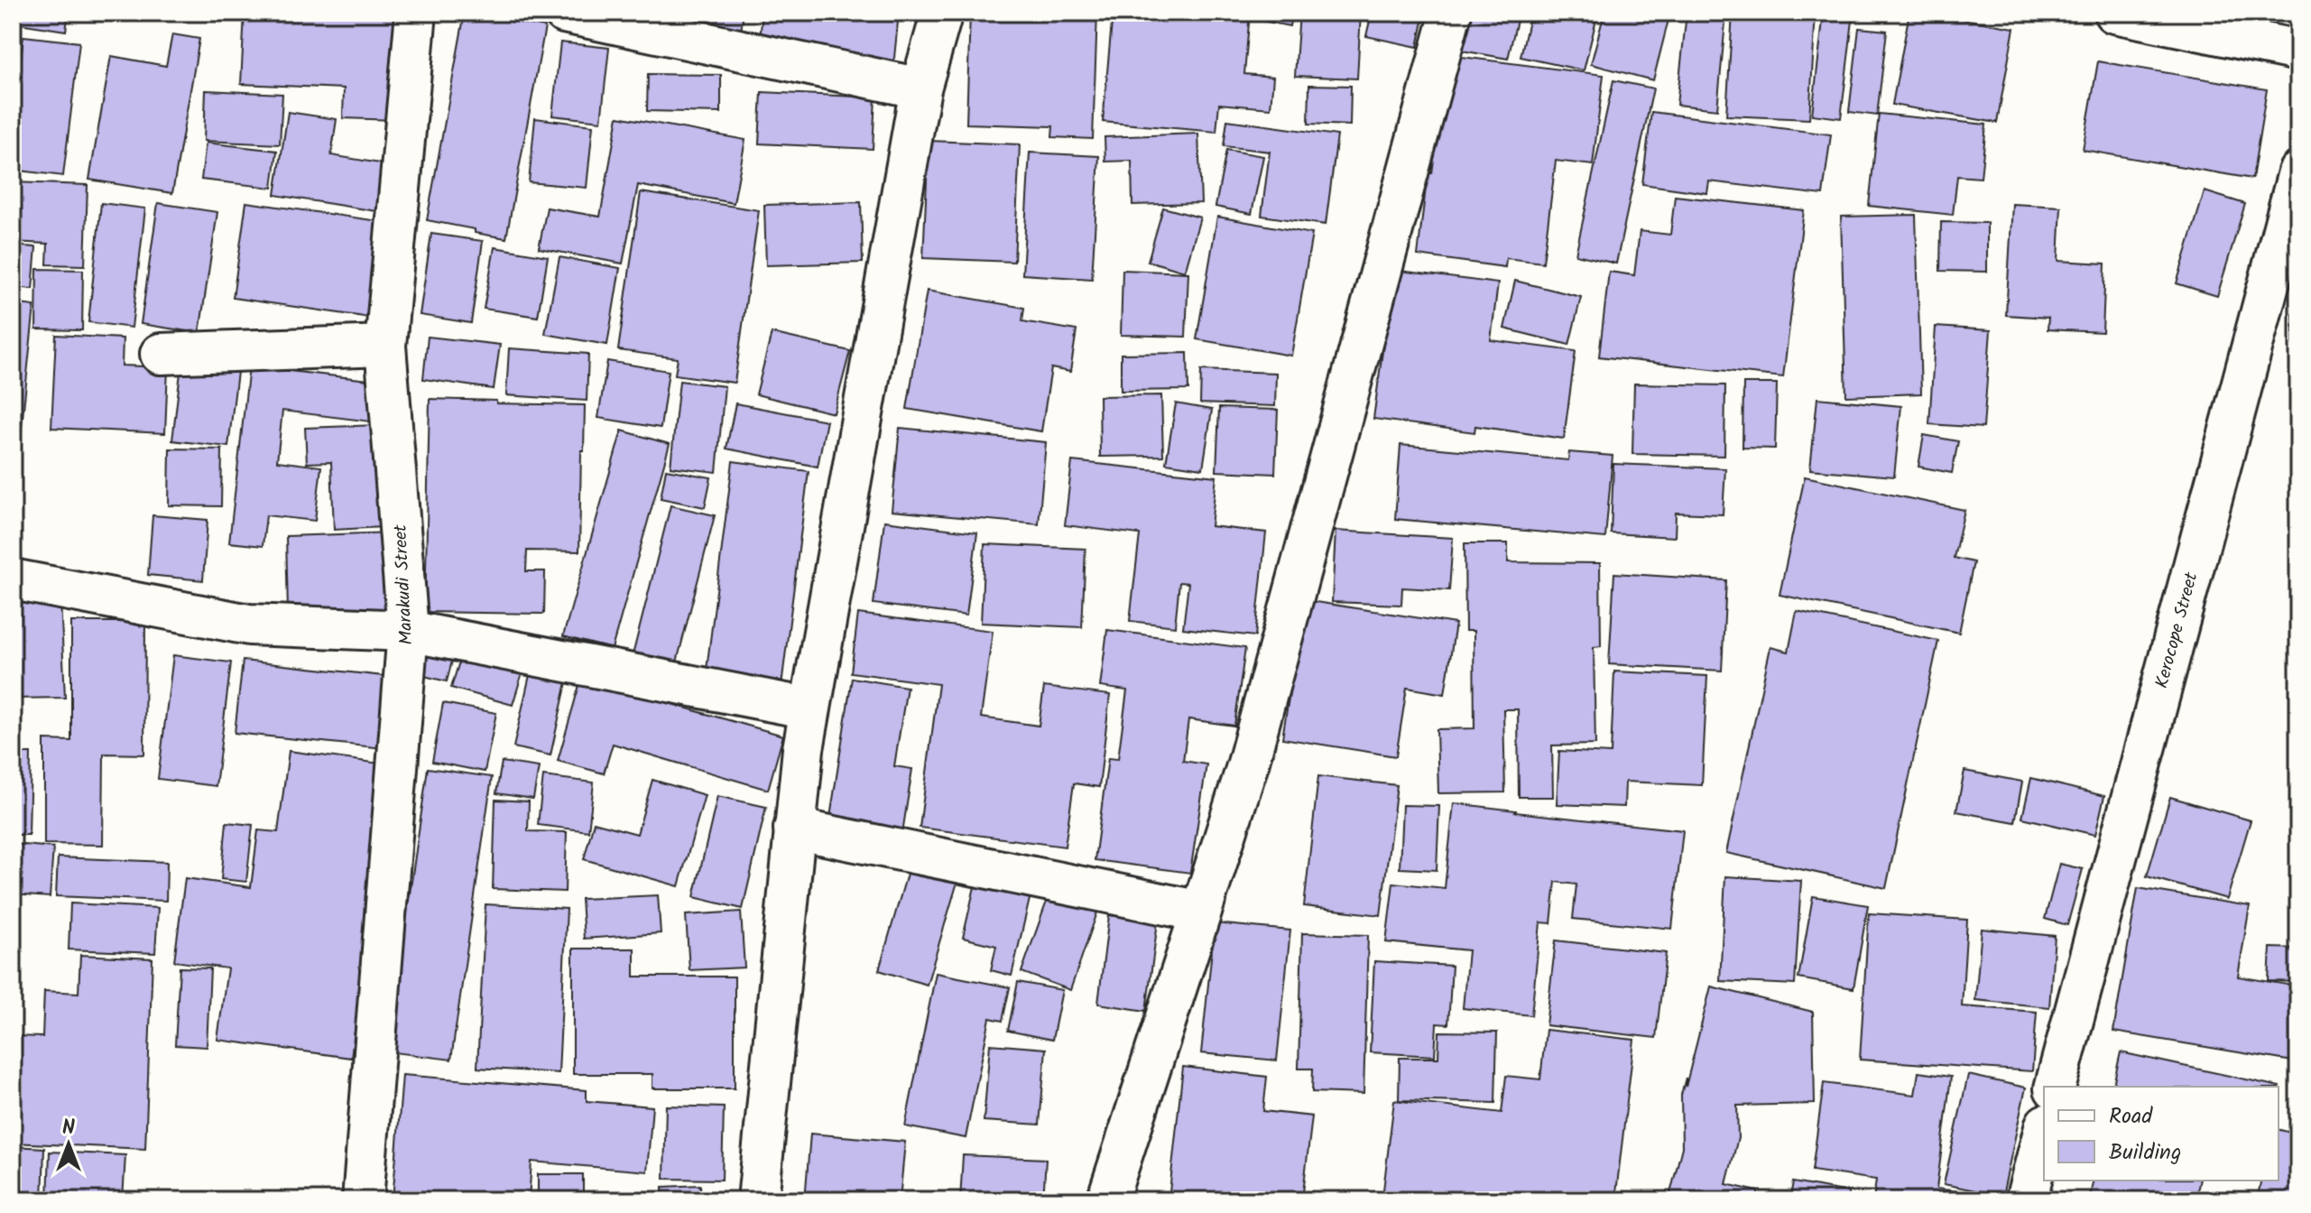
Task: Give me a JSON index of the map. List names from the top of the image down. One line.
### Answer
{"streets":{"street":["Marakudi Street","Kerocope Street"]},"legend":["Road","Building"],"north":"top"}
